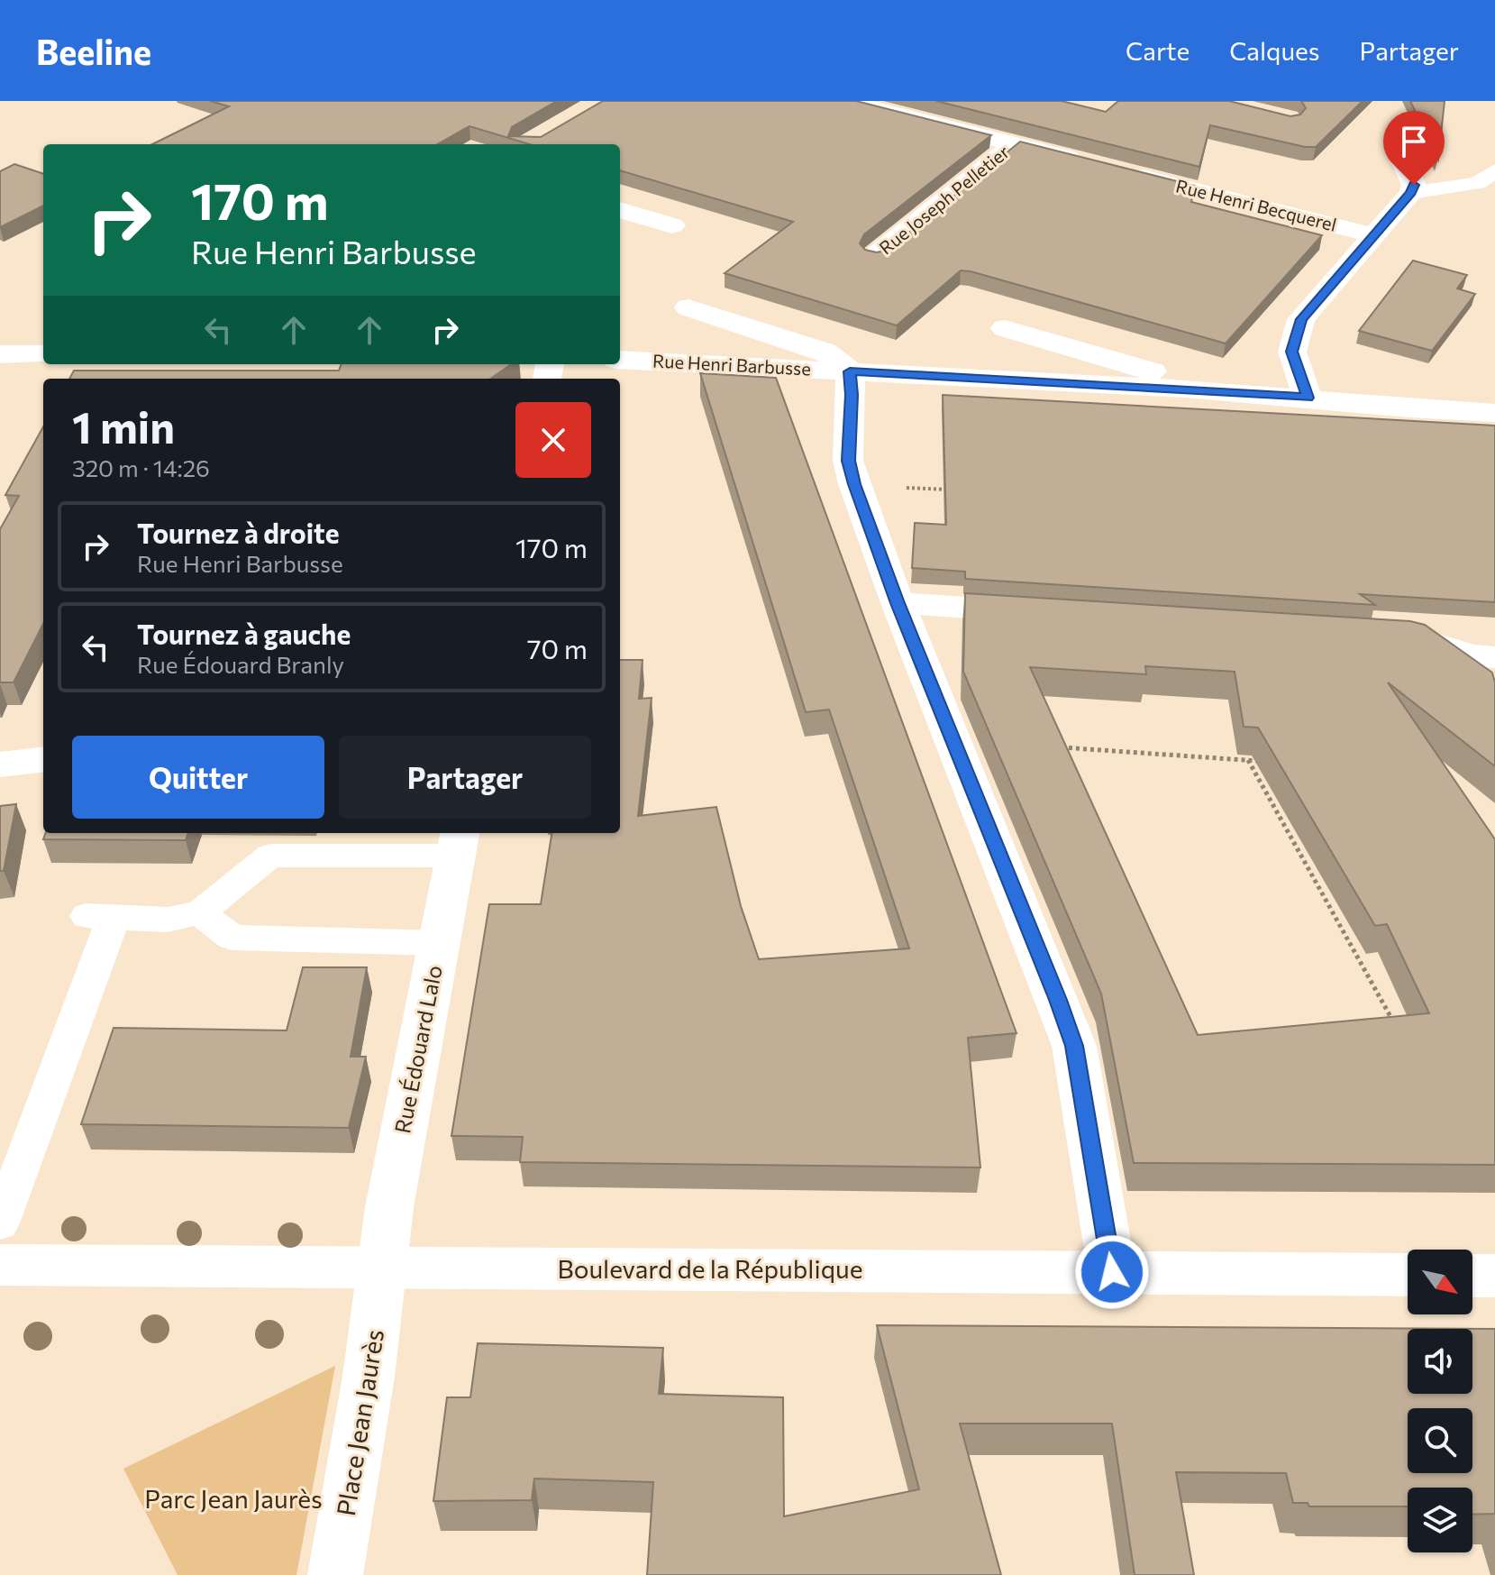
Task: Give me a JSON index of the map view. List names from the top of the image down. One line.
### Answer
{"streets":{"street":["Rue Joseph Pelletier","Rue Henri Becquerel","Rue Henri Barbusse","Rue Édouard Lalo","Boulevard de la République","Place Jean Jaurès"]},"crossings":[["Rue Édouard Lalo","Boulevard de la République"],["Rue Édouard Lalo","Place Jean Jaurès"],["Boulevard de la République","Place Jean Jaurès"]],"parks":["Parc Jean Jaurès"],"north":"bottom right","page":{"header":"Beeline","nav":["Carte","Calques","Partager"],"turn":["170 m","Rue Henri Barbusse"],"heading":["1 min","320 m · 14:26"],"list":[{"name":"Tournez à droite","note":"Rue Henri Barbusse","value":"170 m"},{"name":"Tournez à gauche","note":"Rue Édouard Branly","value":"70 m"}],"buttons":["Quitter","Partager"]}}
